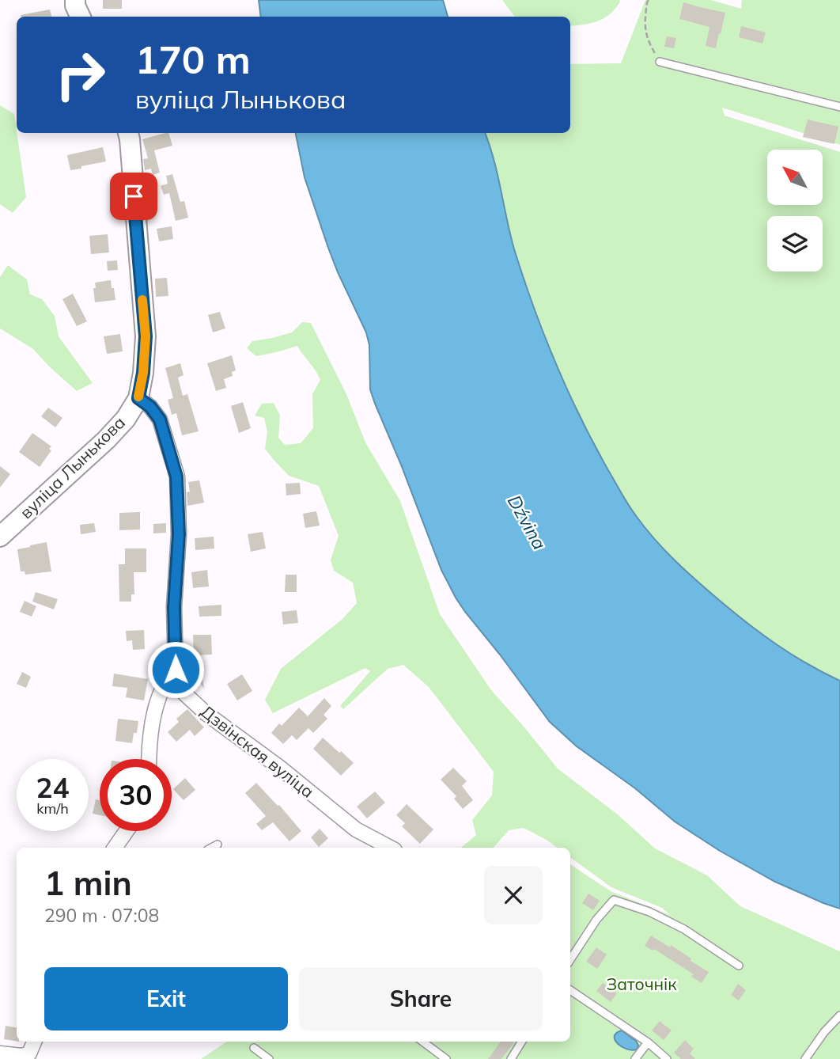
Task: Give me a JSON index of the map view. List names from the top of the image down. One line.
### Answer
{"streets":{"street":["вуліца Лынькова","Дзвінская вуліца"]},"crossings":[["вуліца Лынькова","Дзвінская вуліца"]],"water":["Dźvina"],"parks":["Заточнік"],"north":"top left","page":{"turn":["170 m","вуліца Лынькова"],"speed":"24 km/h","limit":"30","heading":["1 min","290 m · 07:08"],"buttons":["Exit","Share"]}}
